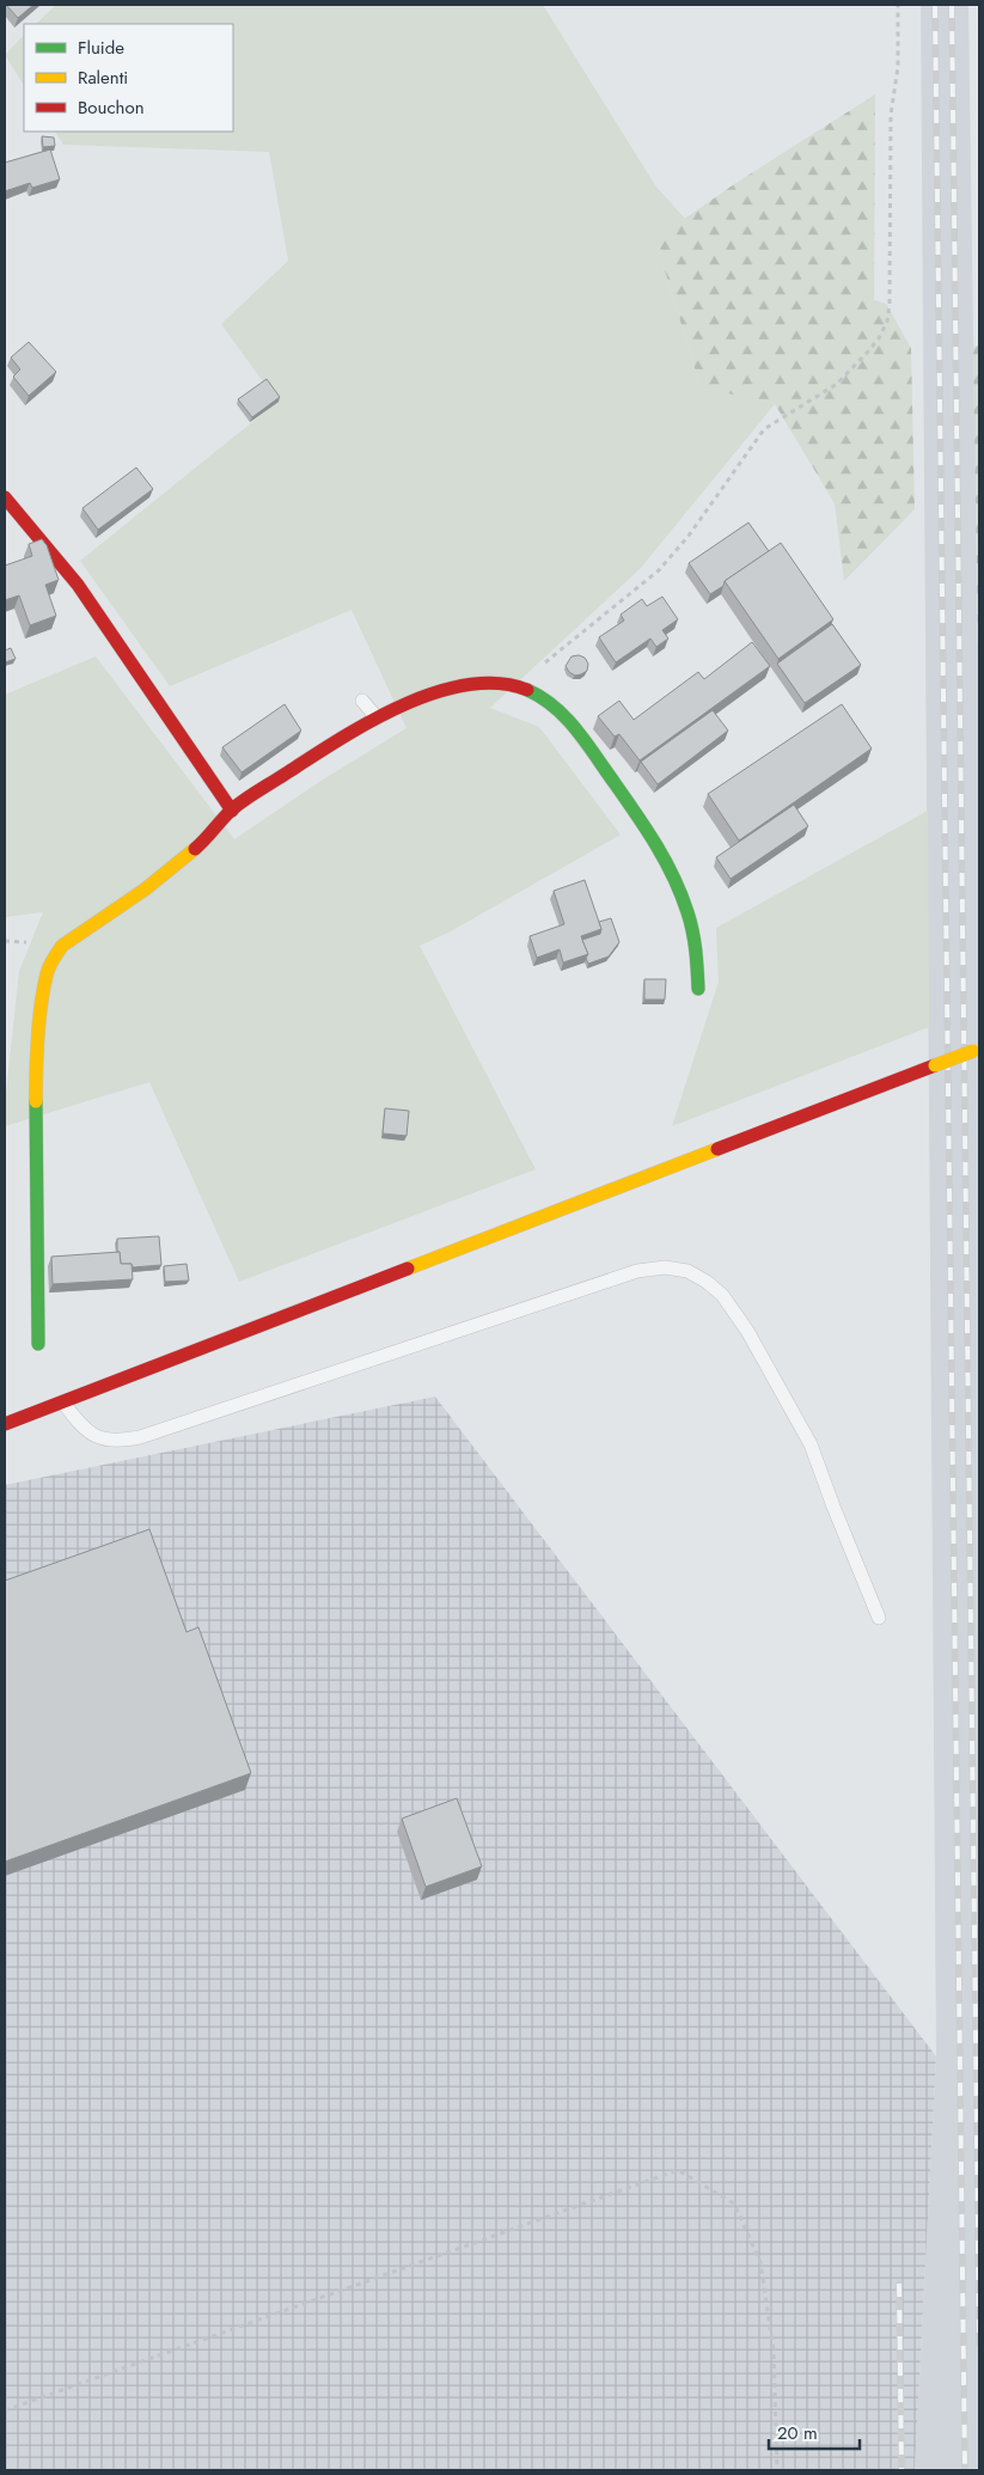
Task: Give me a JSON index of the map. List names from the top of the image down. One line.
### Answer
{"legend":["Fluide","Ralenti","Bouchon"],"scale_bar":"20 m"}
